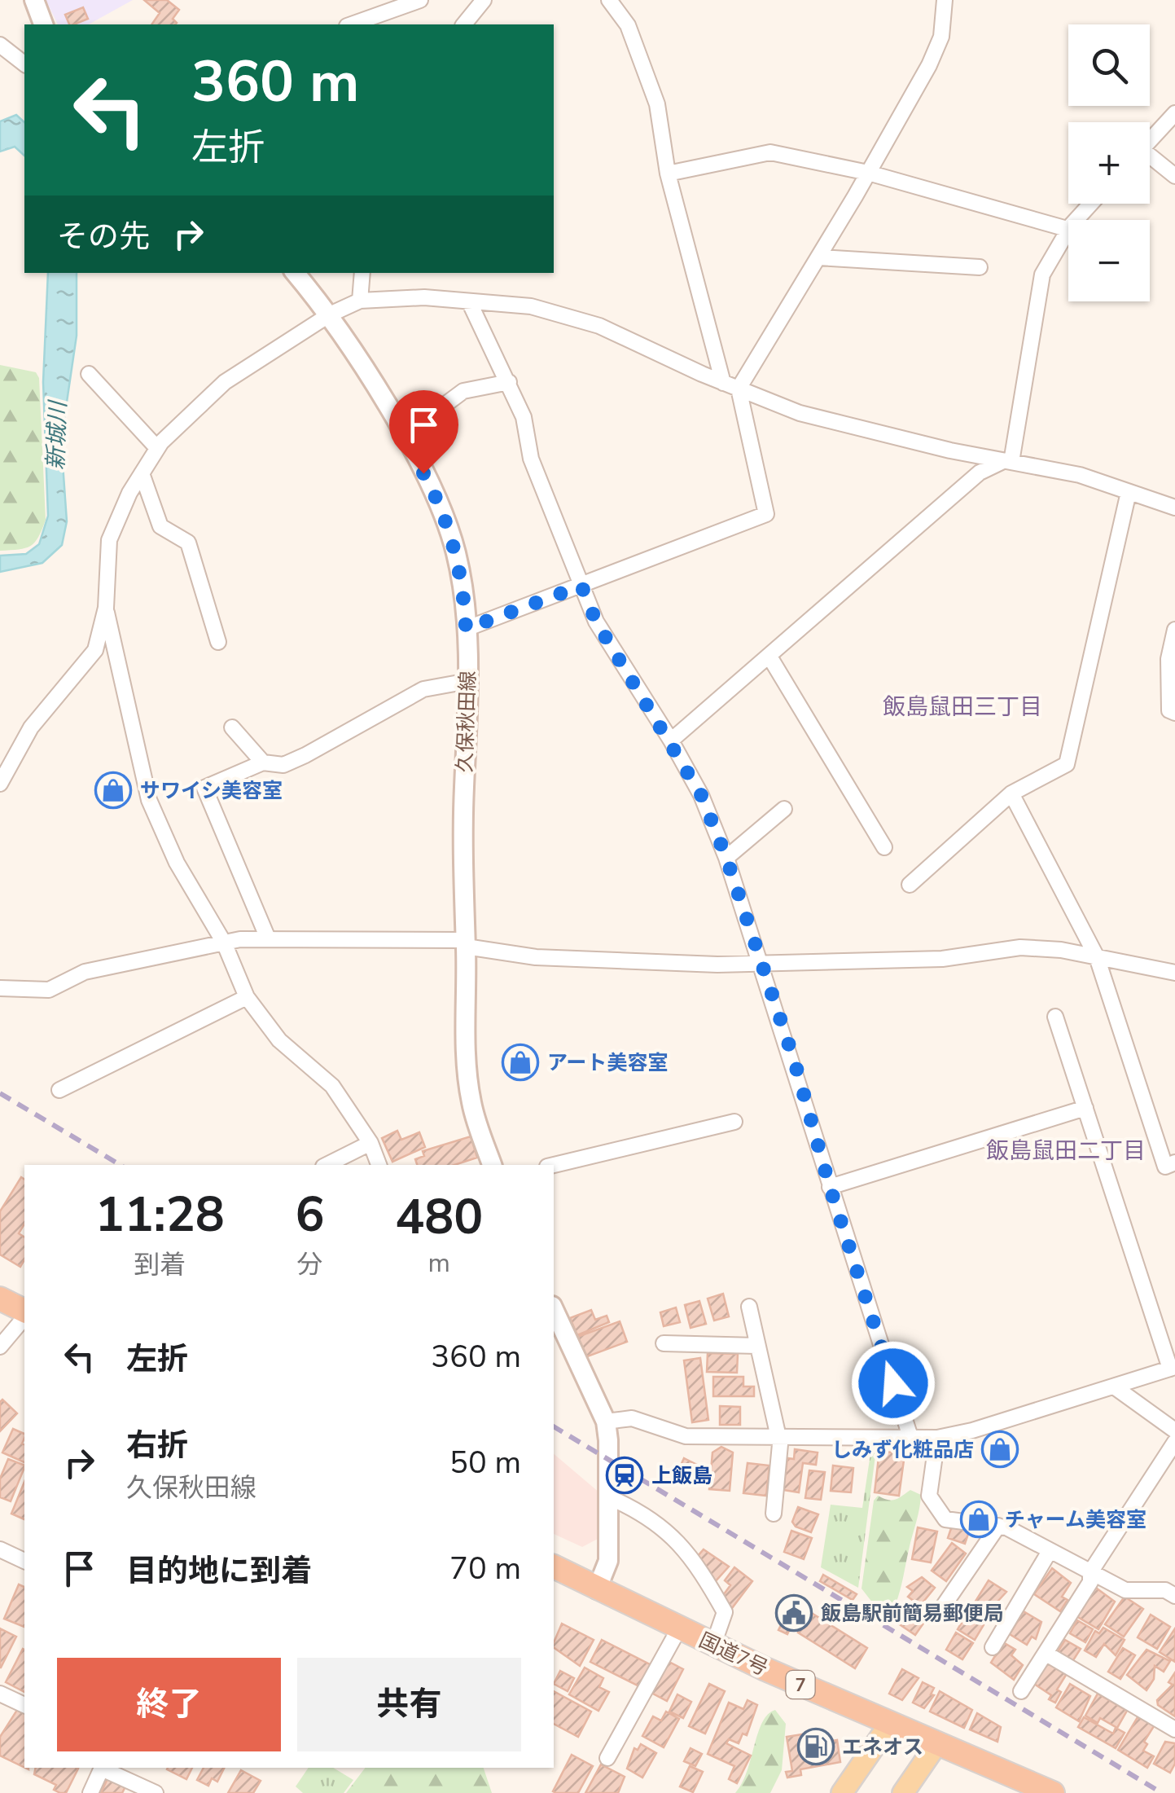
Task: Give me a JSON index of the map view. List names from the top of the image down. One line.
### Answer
{"streets":{"highway":["国道7号","7"],"main road":["久保秋田線"]},"districts":["飯島鼠田三丁目","飯島鼠田二丁目"],"water":["新城川"],"places":{"shop":["サワイシ美容室","アート美容室","しみず化粧品店","チャーム美容室"],"station":["上飯島"],"public building":["飯島駅前簡易郵便局"],"fuel station":["エネオス"]},"page":{"map_buttons":["+","−"],"turn":["360 m","左折"],"then":"その先","eta":["11:28","到着","6","分","480","m"],"list":[{"name":"左折","value":"360 m"},{"name":"右折","note":"久保秋田線","value":"50 m"},{"name":"目的地に到着","value":"70 m"}],"buttons":["終了","共有"]}}
